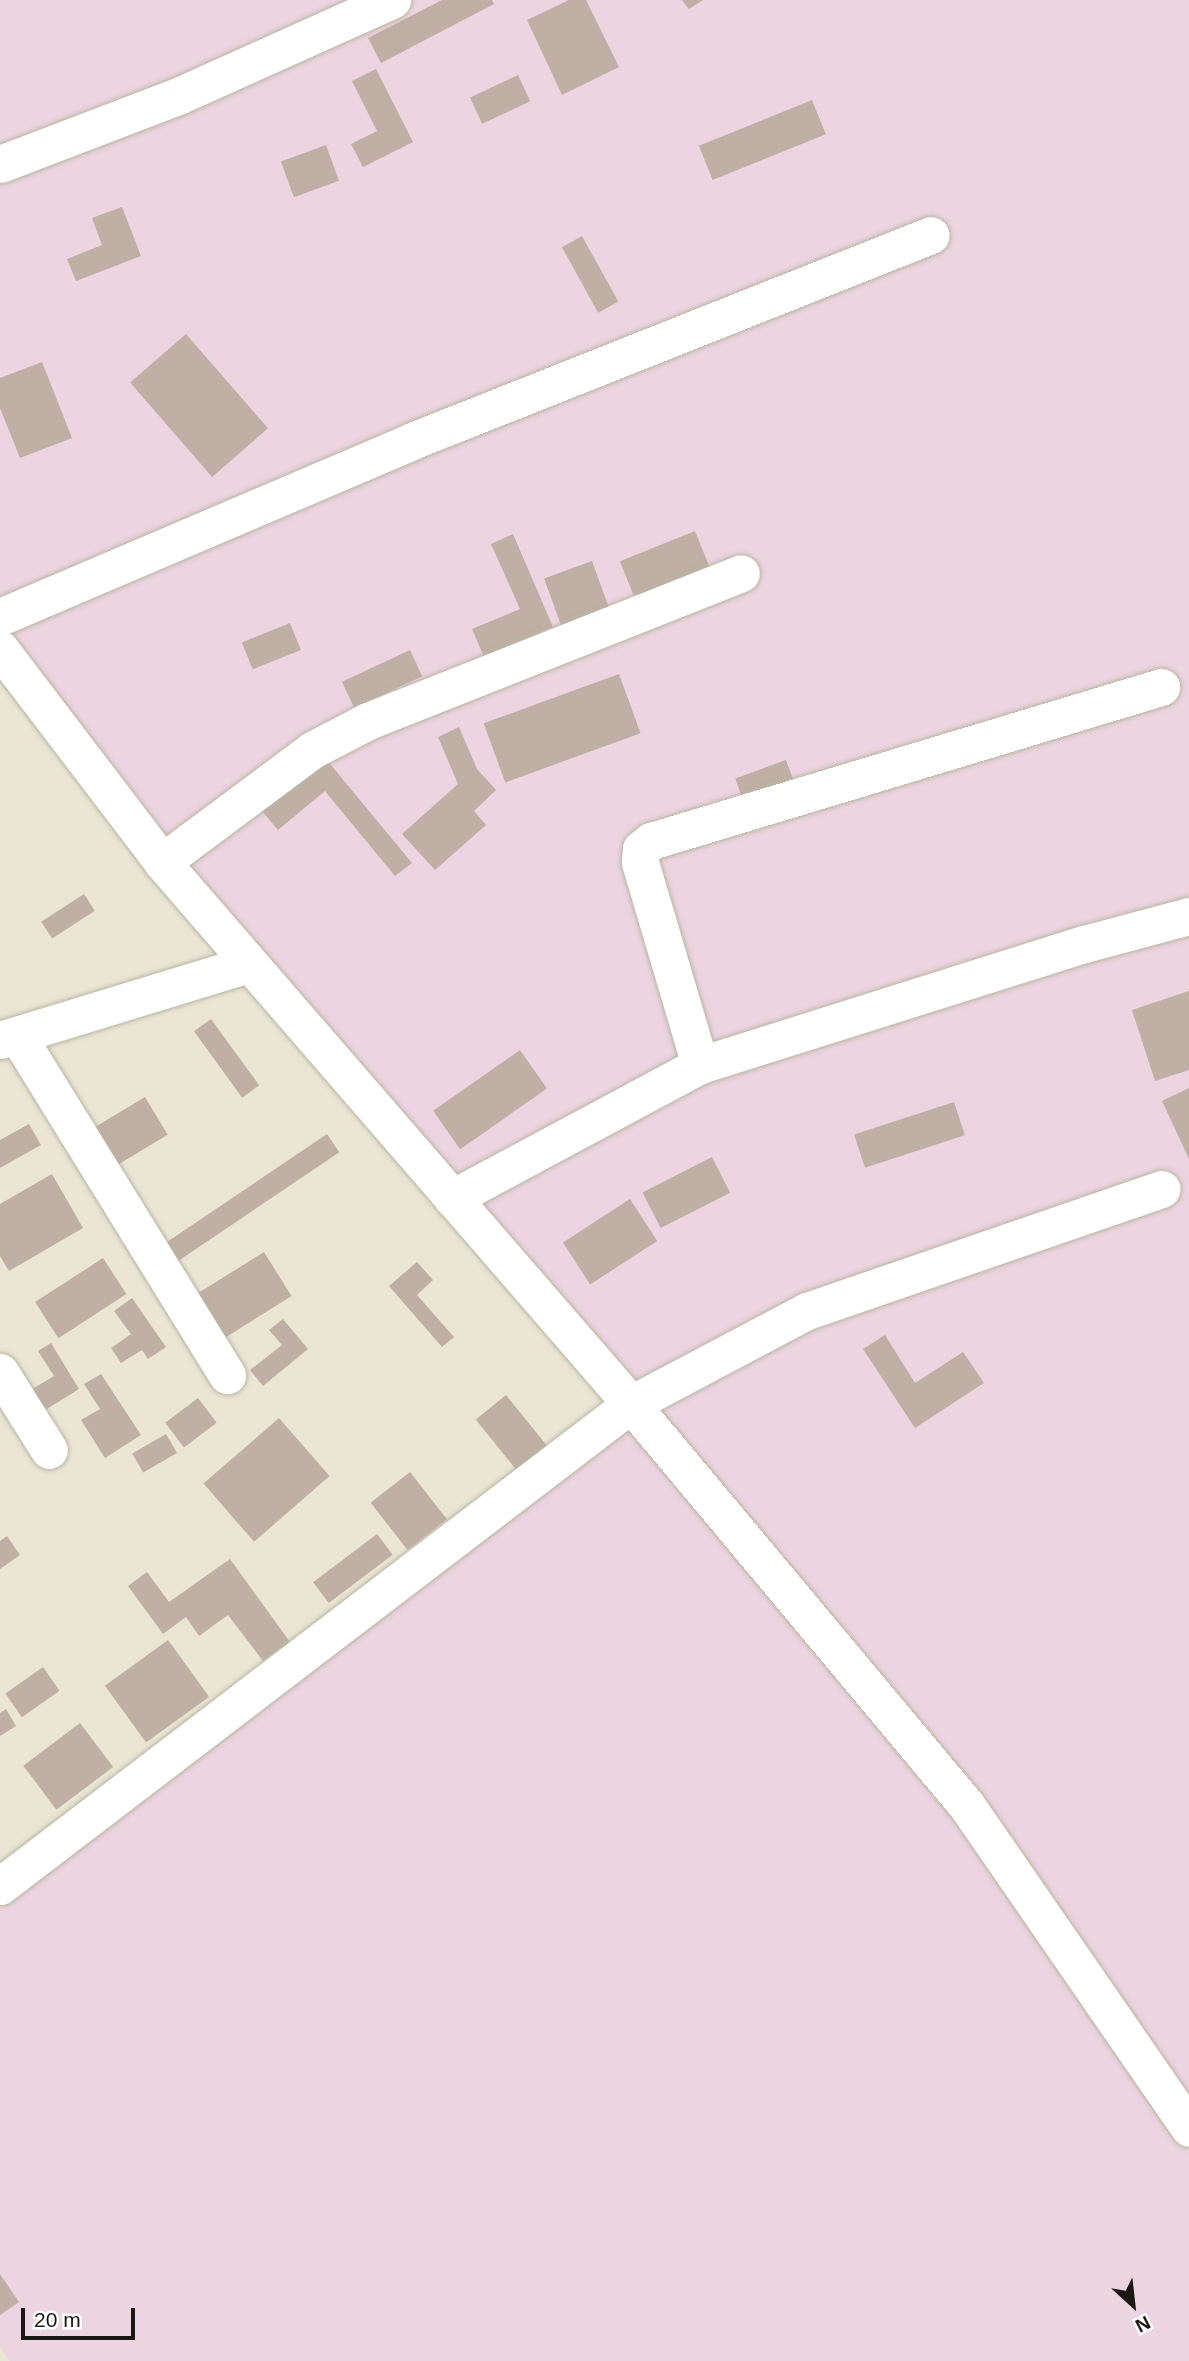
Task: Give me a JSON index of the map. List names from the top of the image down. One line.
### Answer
{"scale_bar":"20 m","north":"bottom right"}
